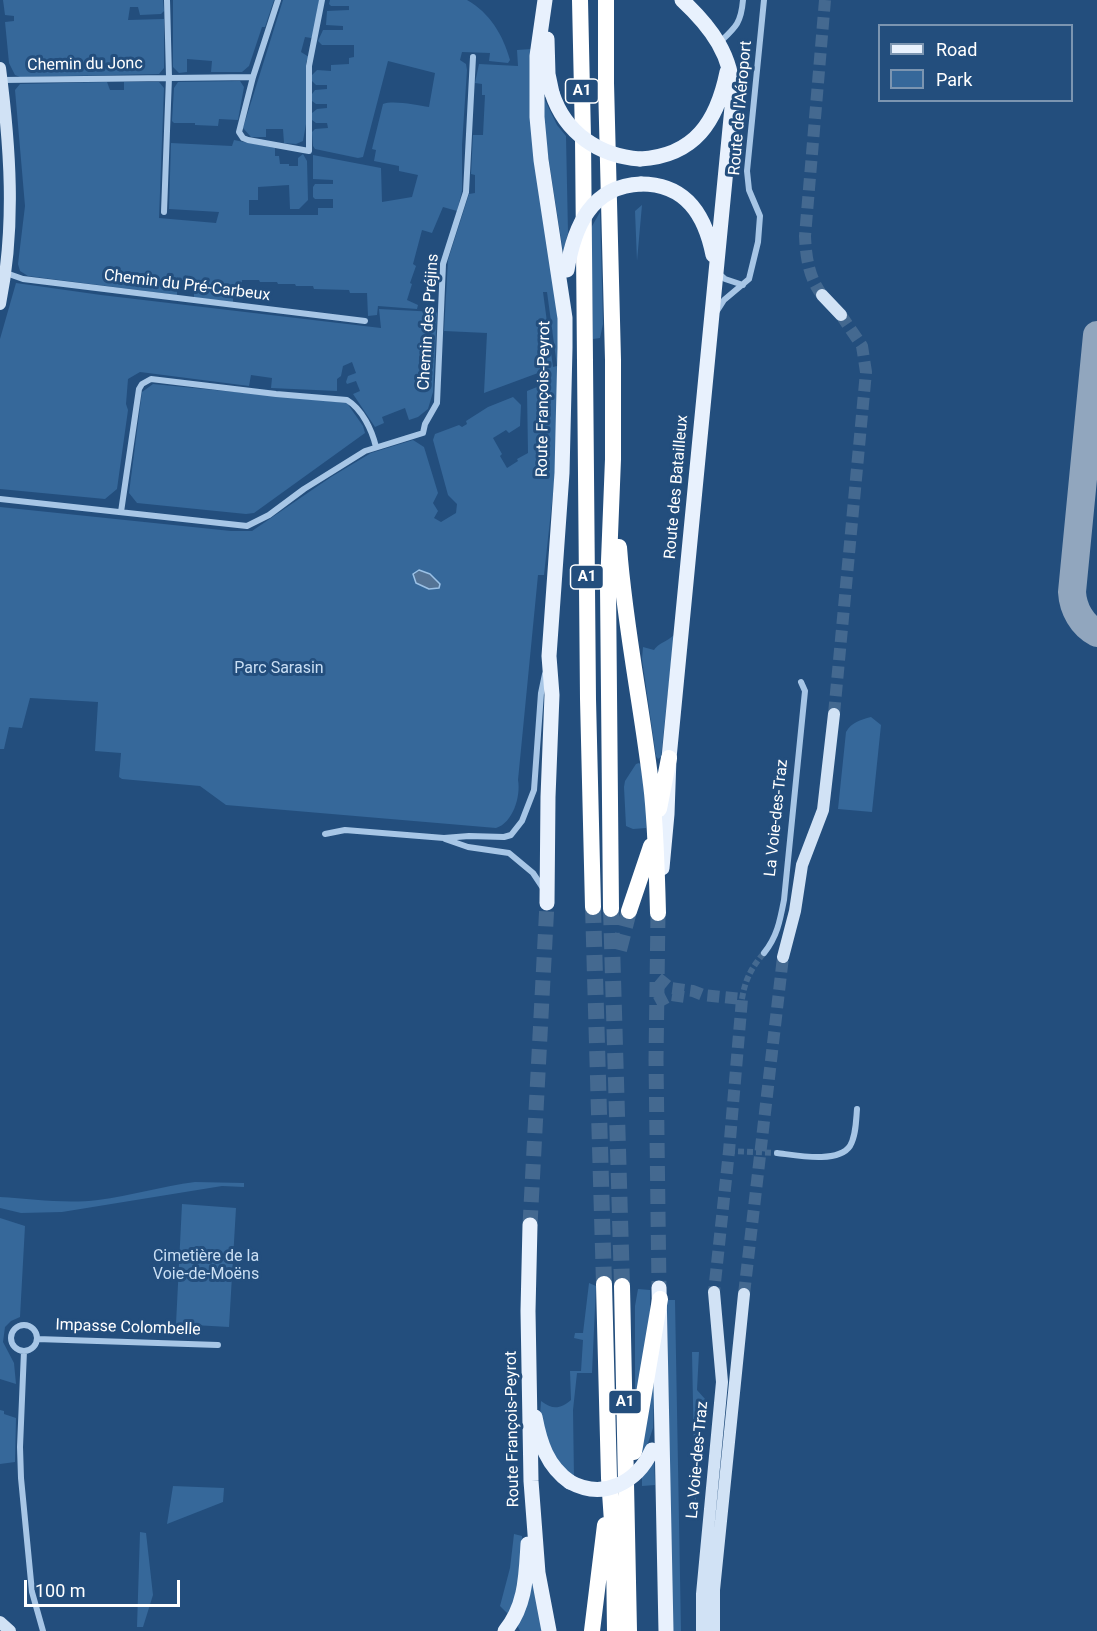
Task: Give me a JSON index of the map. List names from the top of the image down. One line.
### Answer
{"streets":{"highway":["A1"],"main road":["Route François-Peyrot","Route des Batailleux"],"street":["Chemin du Jonc","Route de l'Aéroport","Chemin du Pré-Carbeux","Chemin des Préjins","La Voie-des-Traz","Impasse Colombelle"]},"crossings":[["Route de l'Aéroport","Route des Batailleux"]],"parks":["Parc Sarasin","Cimetière de la Voie-de-Moëns"],"legend":["Road","Park"],"scale_bar":"100 m"}
